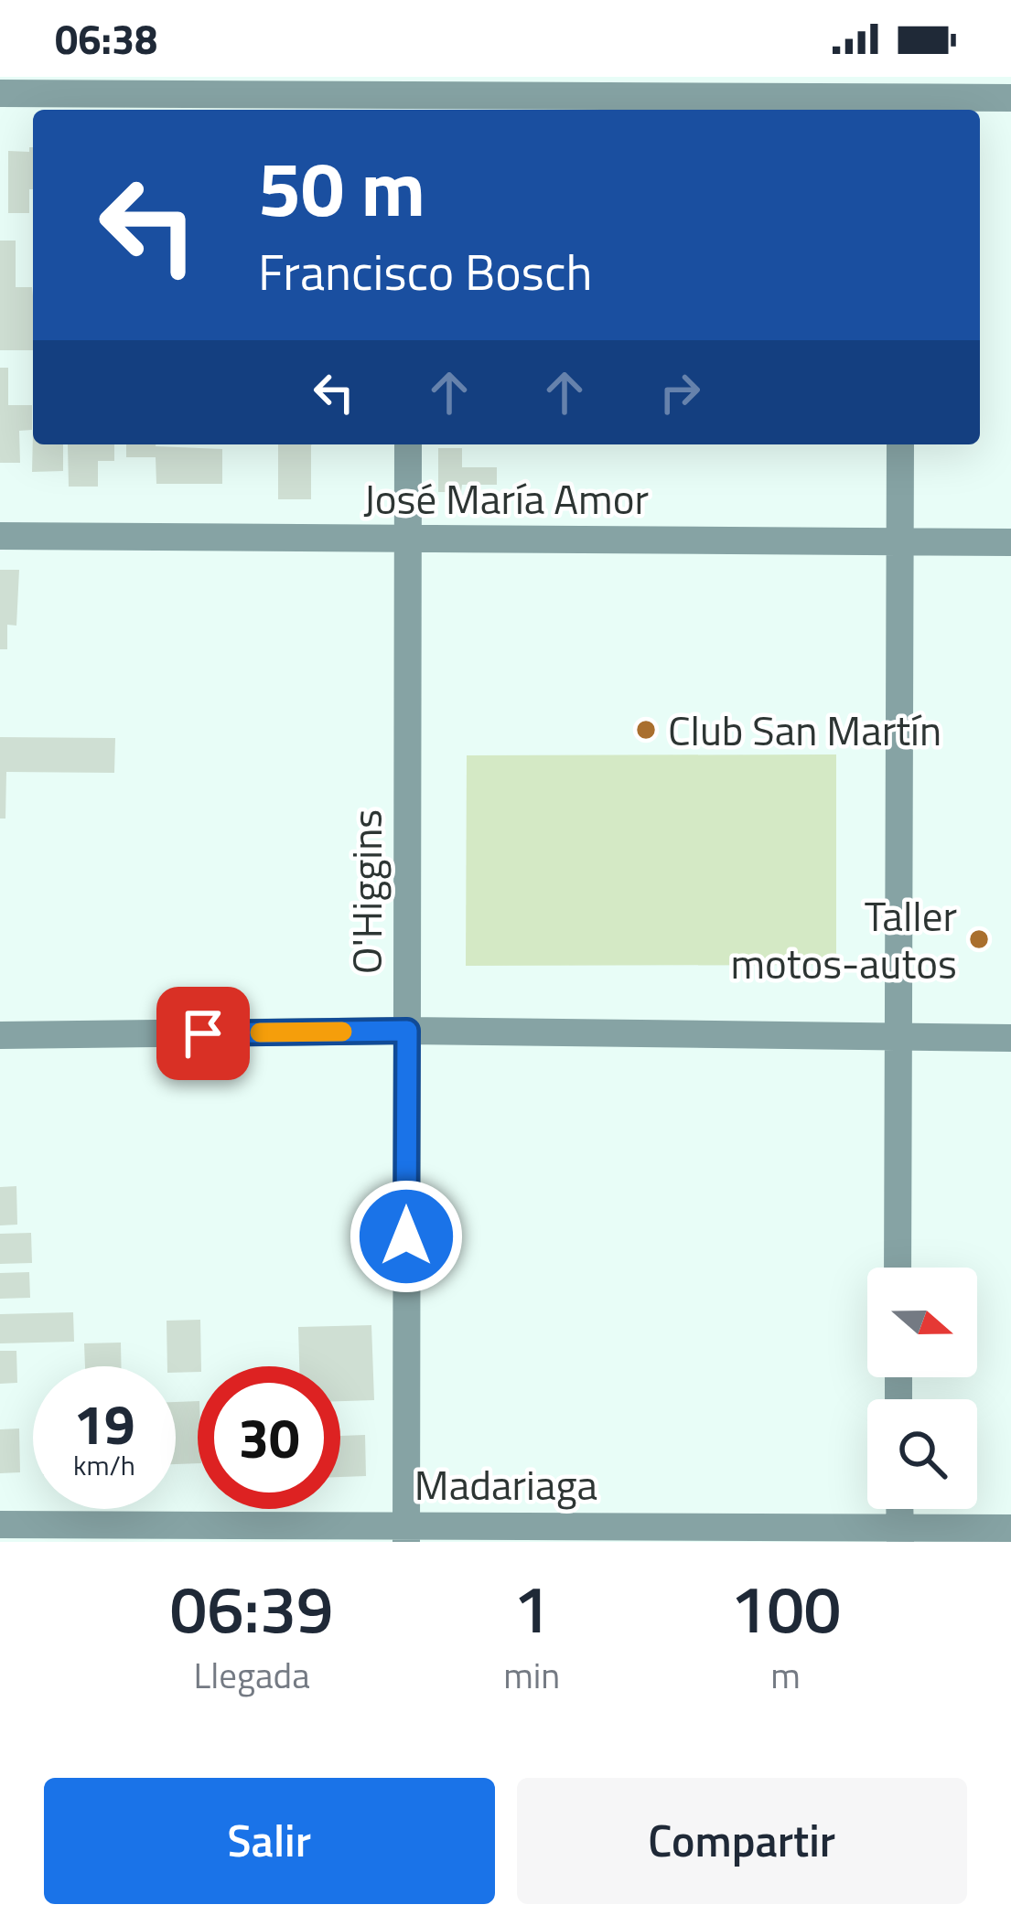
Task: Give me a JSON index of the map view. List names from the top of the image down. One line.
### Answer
{"streets":{"street":["José María Amor","O'Higgins","Madariaga"]},"crossings":[["José María Amor","O'Higgins"],["O'Higgins","Madariaga"]],"places":["Club San Martín","Taller motos-autos"],"north":"right","page":{"status":"06:38","turn":["50 m","Francisco Bosch"],"speed":"19 km/h","limit":"30","eta":["06:39","Llegada","1","min","100","m"],"buttons":["Salir","Compartir"]}}
